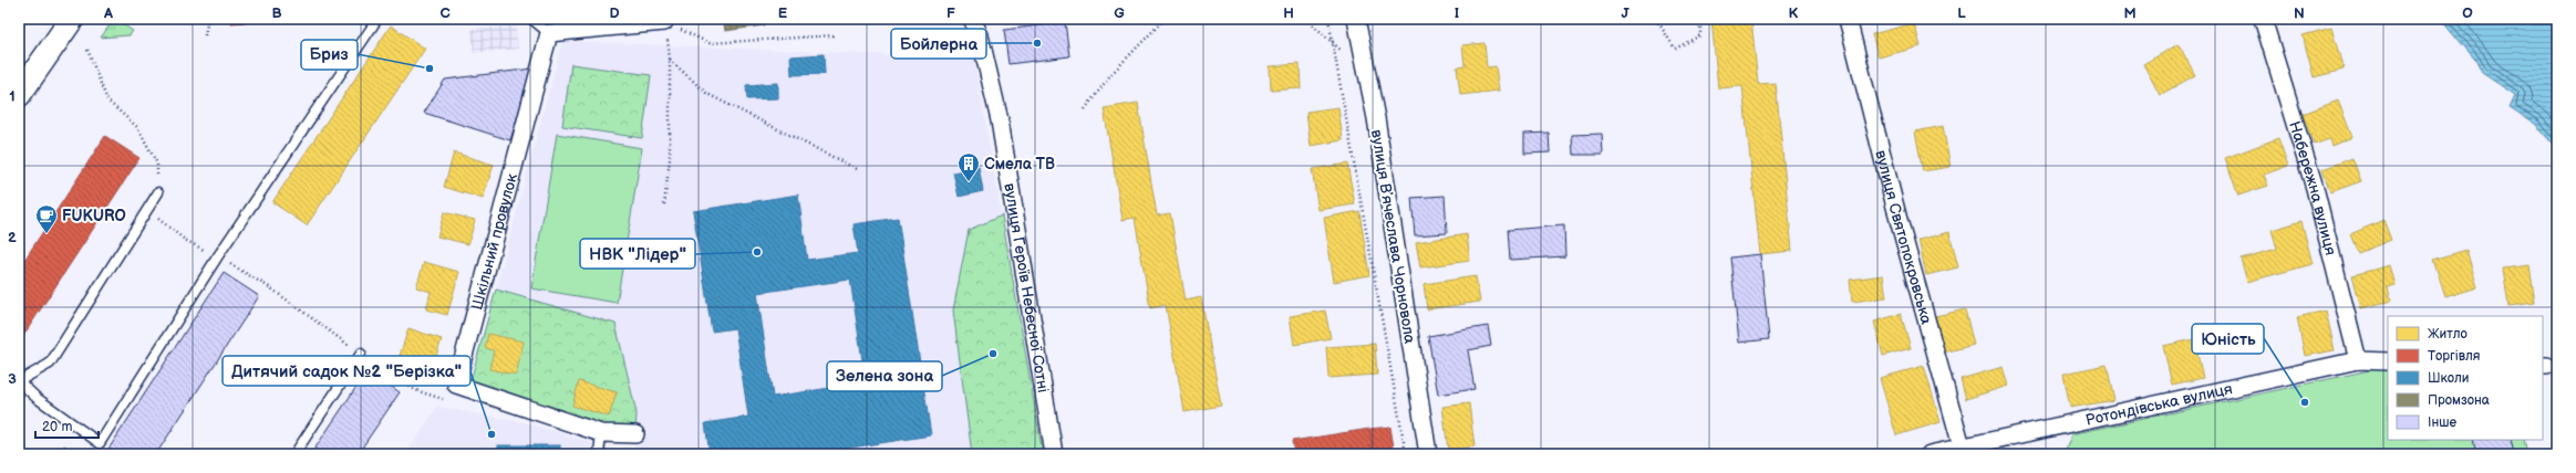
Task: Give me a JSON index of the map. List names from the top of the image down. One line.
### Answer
{"streets":{"street":["Набережна вулиця","вулиця Вʼячеслава Чорновола","вулиця Святопокровська","Шкільний провулок","вулиця Героїв Небесної Сотні","Ротондівська вулиця"]},"crossings":[["Набережна вулиця","Ротондівська вулиця"],["вулиця Святопокровська","Ротондівська вулиця"]],"places":{"other":["Бойлерна","Бриз","НВК \"Лідер\"","Зелена зона","Юність","Дитячий садок №2 \"Берізка\""],"building":["Смела ТВ"],"cafe":["FUKURO"]},"legend":["Житло","Торгівля","Школи","Промзона","Інше"],"scale_bar":"20 m","grid":{"columns":["A","B","C","D","E","F","G","H","I","J","K","L","M","N","O"],"rows":["1","2","3"]}}
